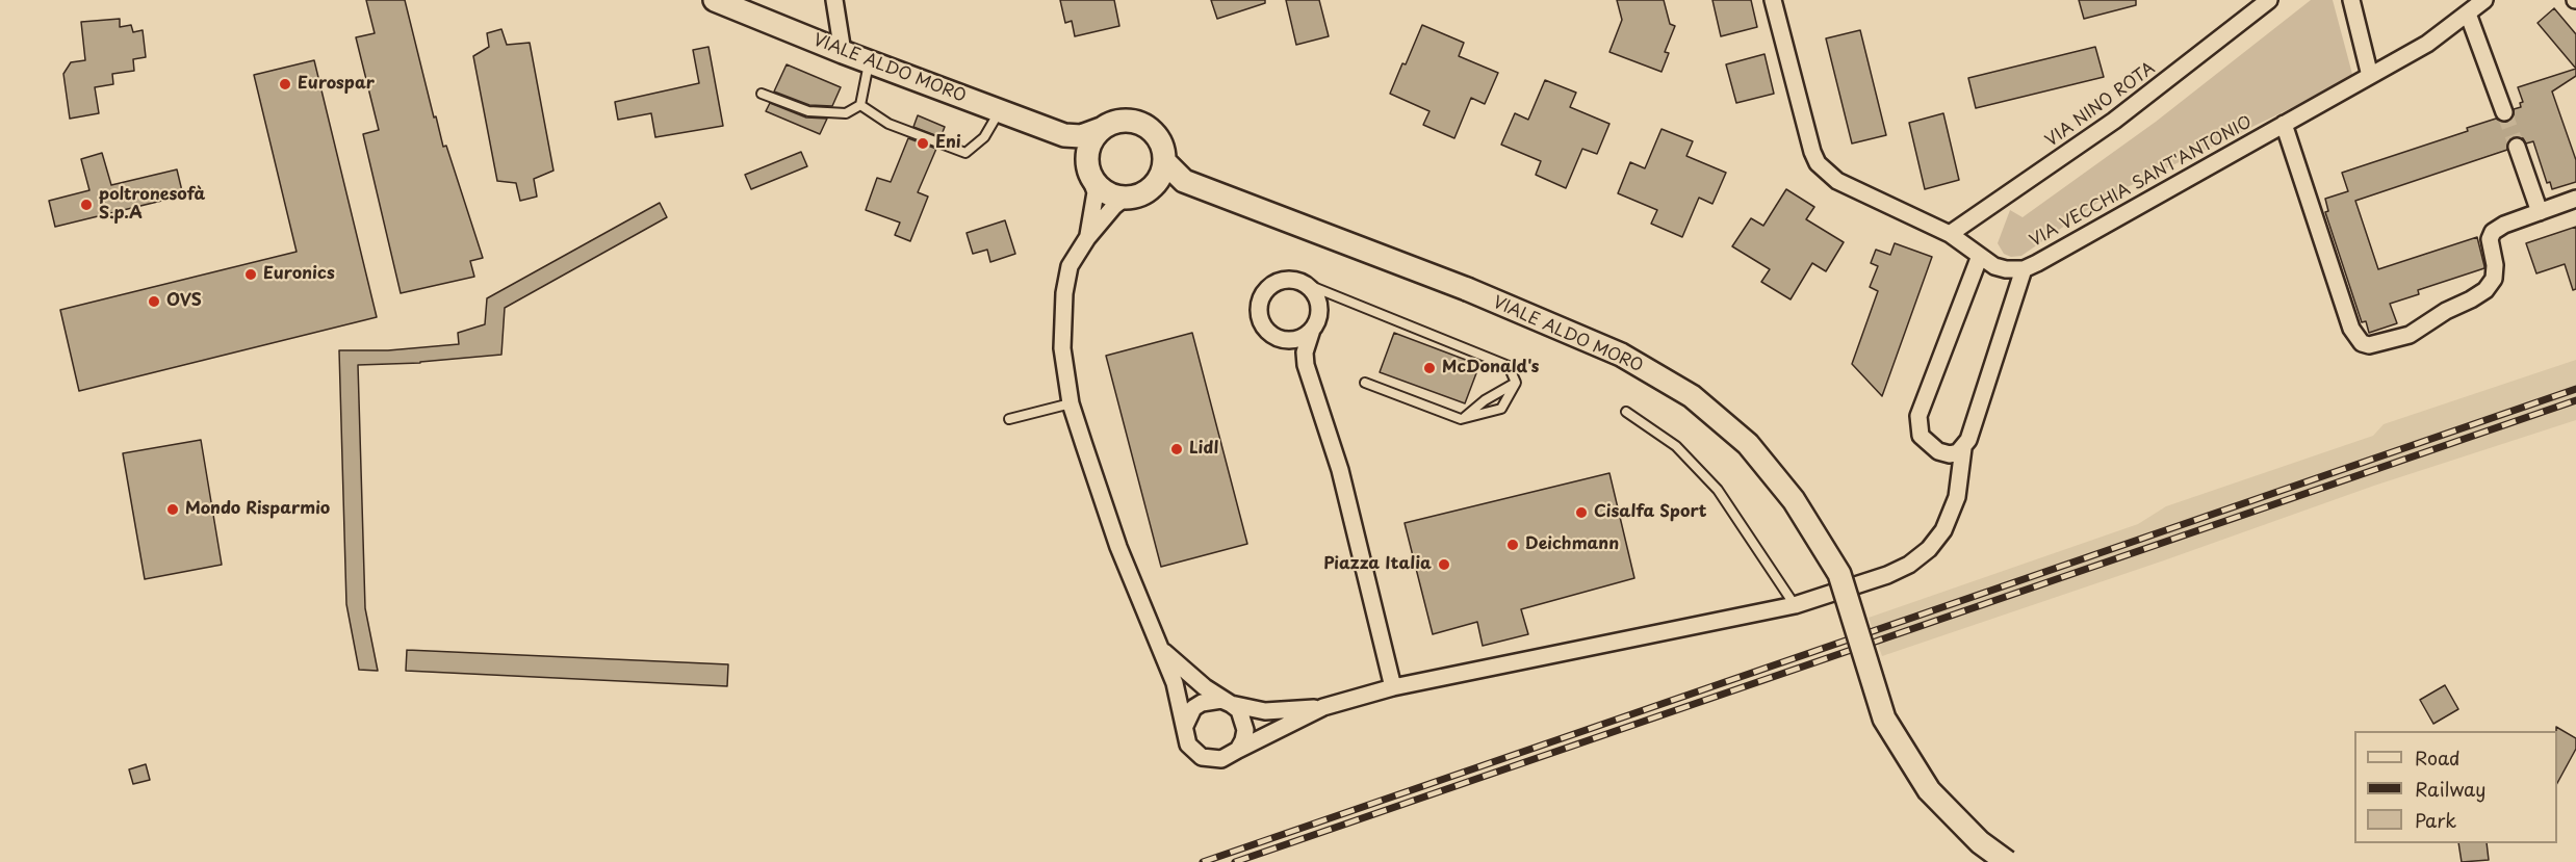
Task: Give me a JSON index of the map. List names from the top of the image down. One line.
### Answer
{"streets":{"main road":["VIALE ALDO MORO"],"street":["VIA NINO ROTA","VIA VECCHIA SANT'ANTONIO"]},"places":["Eurospar","Eni","poltronesofà S.p.A","Euronics","OVS","McDonald's","Lidl","Mondo Risparmio","Cisalfa Sport","Deichmann","Piazza Italia"],"legend":["Road","Railway","Park"]}
